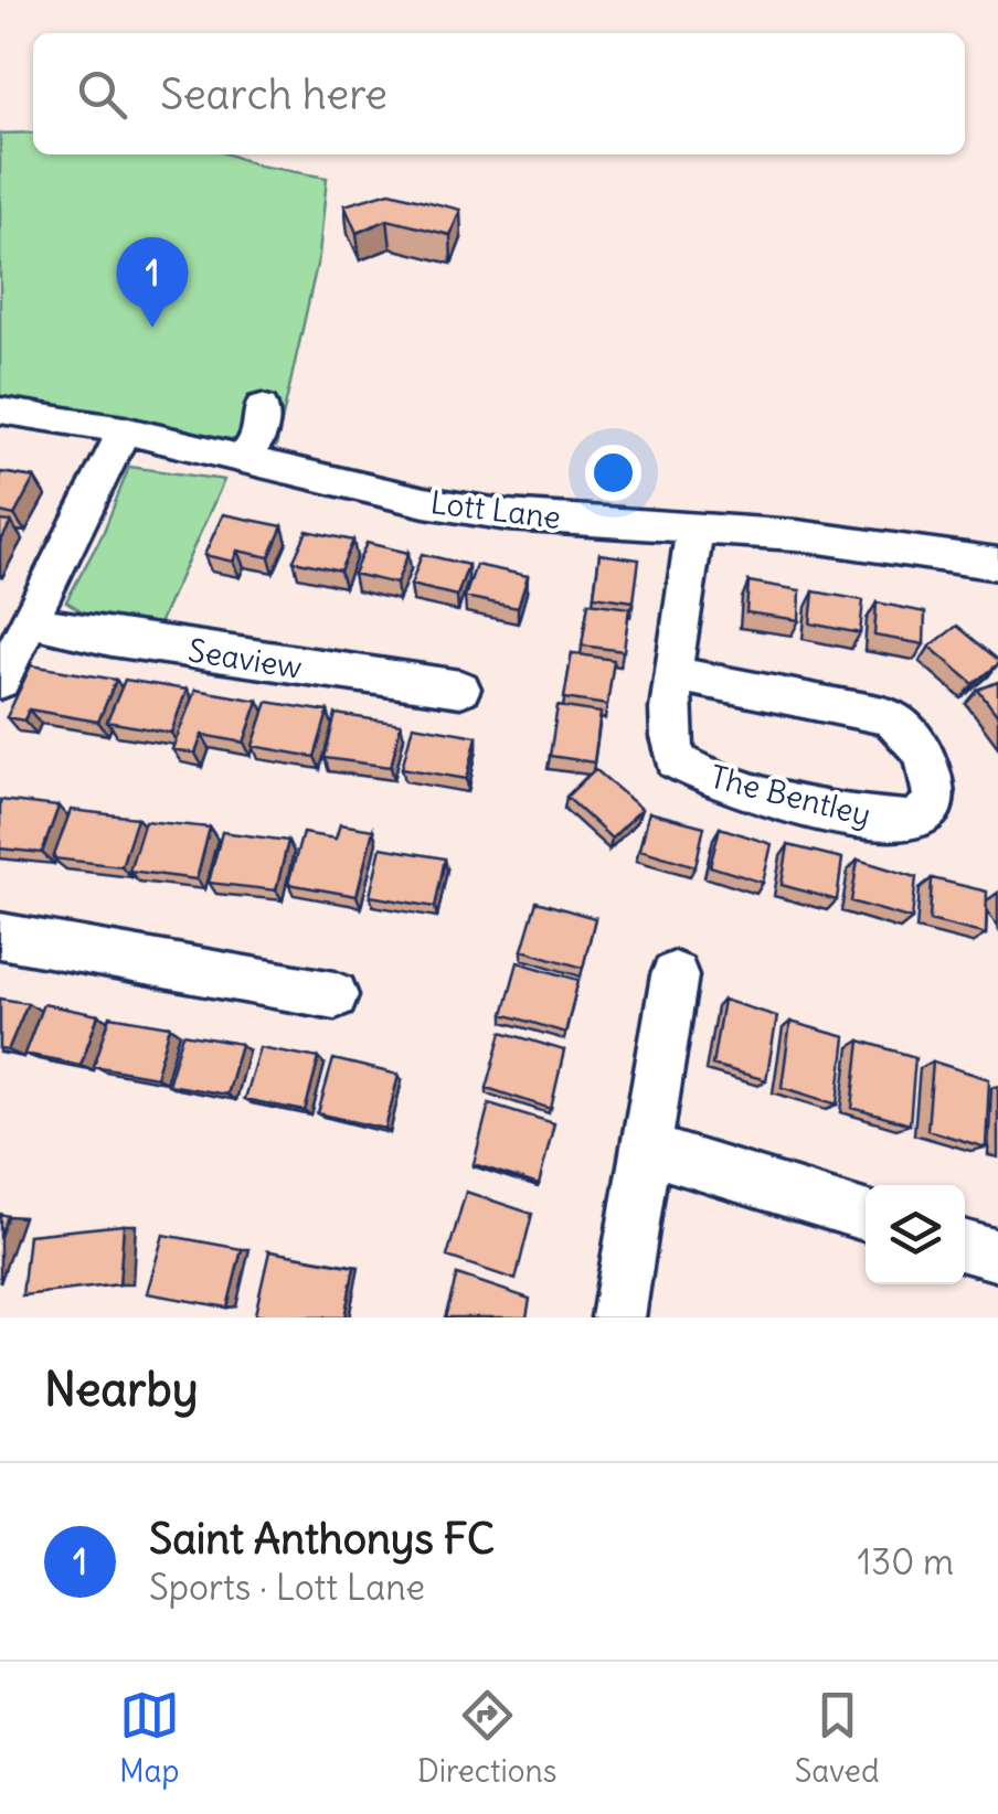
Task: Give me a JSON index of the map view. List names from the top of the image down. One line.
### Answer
{"streets":{"street":["Lott Lane","Seaview","The Bentley"]},"crossings":[["Lott Lane","The Bentley"]],"page":{"search":"Search here","pins":"1","heading":"Nearby","list":[{"mark":"1","name":"Saint Anthonys FC","note":"Sports · Lott Lane","value":"130 m"}],"nav":["Map","Directions","Saved"]}}
